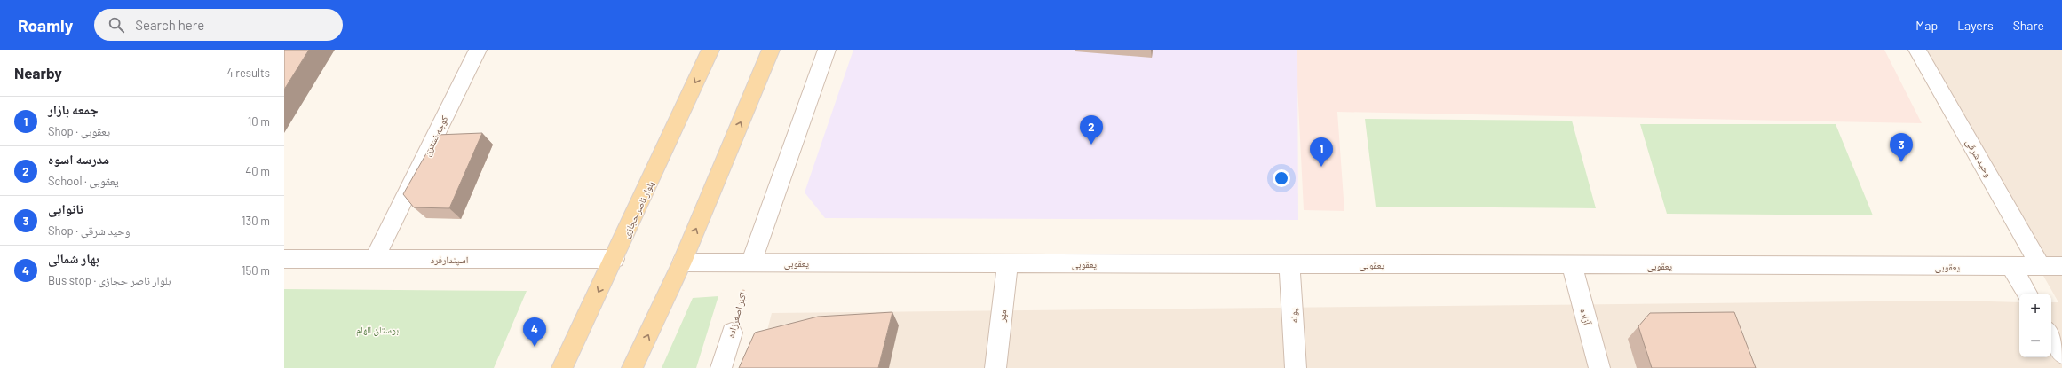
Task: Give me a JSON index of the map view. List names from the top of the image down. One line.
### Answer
{"streets":{"main road":["بلوار ناصر حجازی"],"street":["کوچه نسترن","وحید شرقی","اسپندارفرد","یعقوبی","اکبر اصغرزاده","مهر","پونه","آزاده"]},"crossings":[["کوچه نسترن","اسپندارفرد"],["وحید شرقی","یعقوبی"],["بلوار ناصر حجازی","اسپندارفرد"],["یعقوبی","اکبر اصغرزاده"],["یعقوبی","مهر"],["یعقوبی","پونه"],["یعقوبی","آزاده"]],"parks":["بوستان الهام"],"page":{"header":"Roamly","search":"Search here","nav":["Map","Layers","Share"],"heading":["Nearby","4 results"],"list":[{"mark":"1","name":"جمعه‌ بازار","note":"Shop · یعقوبی","value":"10 m"},{"mark":"2","name":"مدرسه اسوه","note":"School · یعقوبی","value":"40 m"},{"mark":"3","name":"نانوایی","note":"Shop · وحید شرقی","value":"130 m"},{"mark":"4","name":"بهار شمالی","note":"Bus stop · بلوار ناصر حجازی","value":"150 m"}],"pins":["2","3","1","4"],"map_buttons":["+","−"]}}
